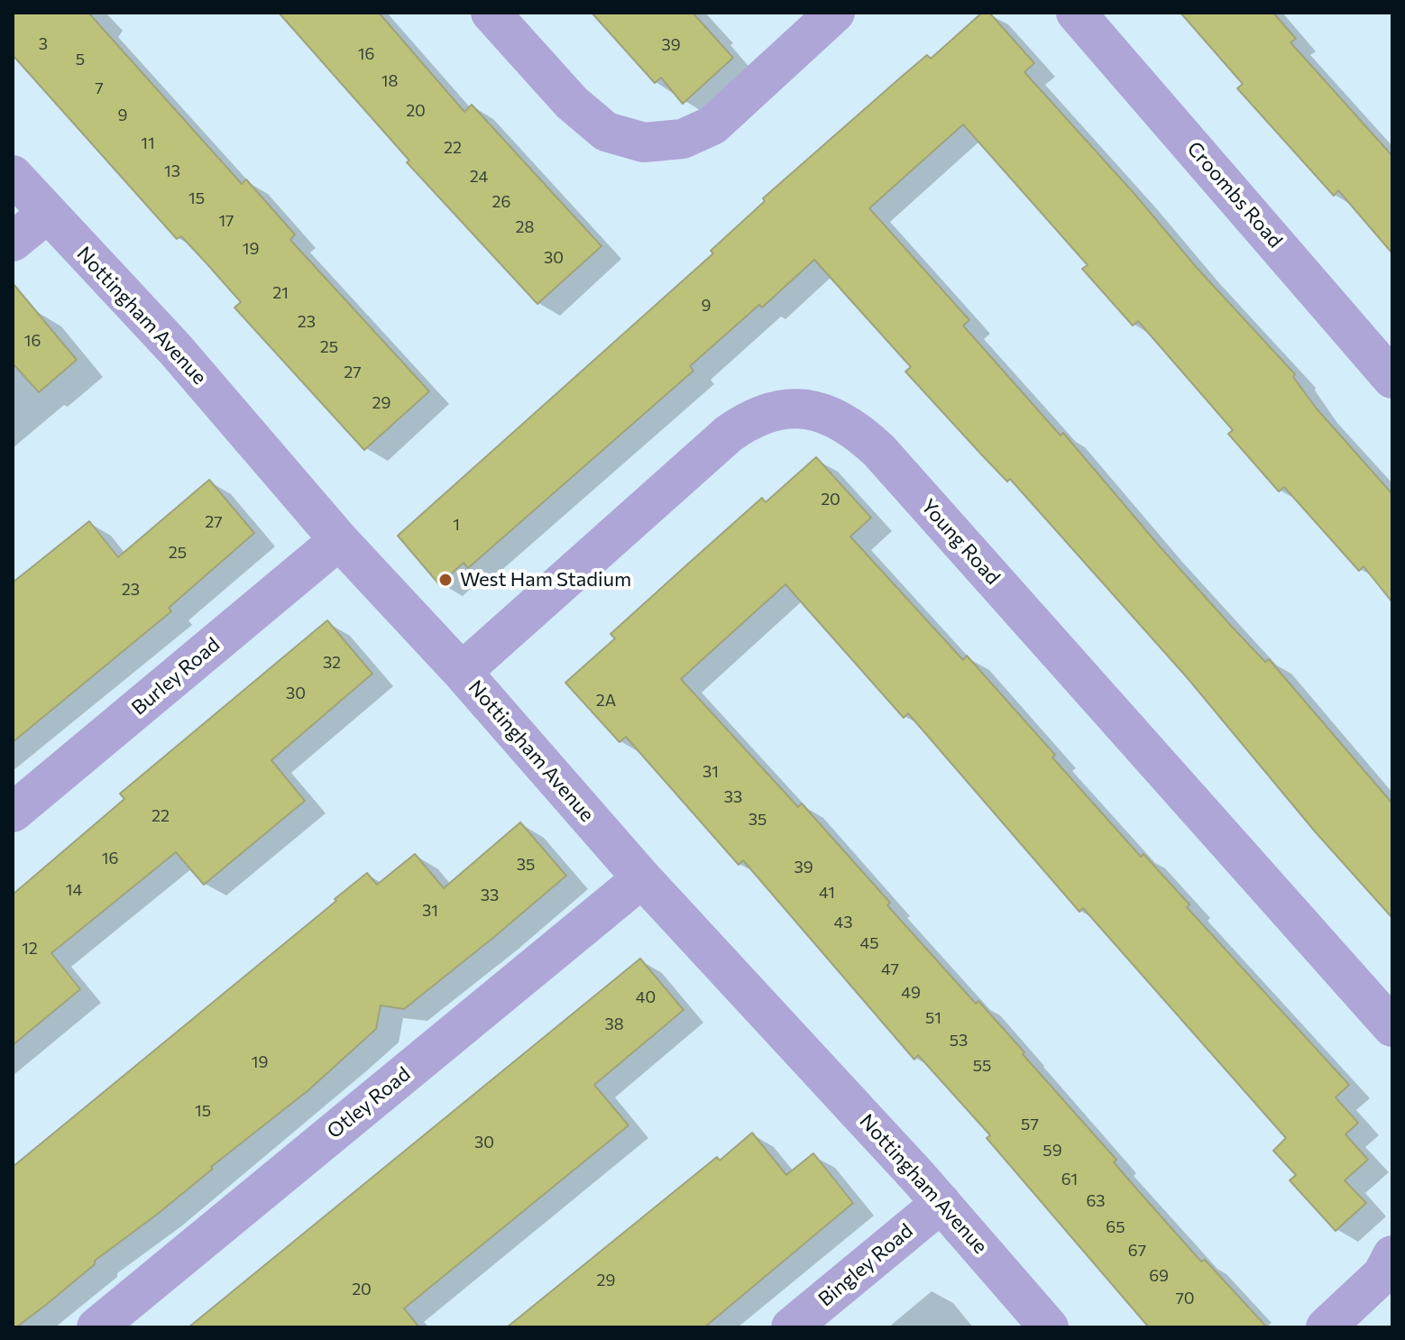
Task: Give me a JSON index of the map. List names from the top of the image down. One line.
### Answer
{"streets":{"street":["Croombs Road","Nottingham Avenue","Young Road","Burley Road","Otley Road","Bingley Road"]},"crossings":[["Nottingham Avenue","Young Road"],["Nottingham Avenue","Burley Road"],["Nottingham Avenue","Otley Road"],["Nottingham Avenue","Bingley Road"]],"places":["West Ham Stadium"],"house_numbers":["3","39","16","5","18","7","20","9","11","22","13","24","15","26","17","28","19","30","21","9","23","16","25","27","29","20","27","1","25","23","32","30","2A","31","33","22","35","16","35","39","14","41","33","31","43","45","12","47","49","40","51","38","53","19","55","15","57","30","59","61","63","65","67","69","29","20","70"]}
